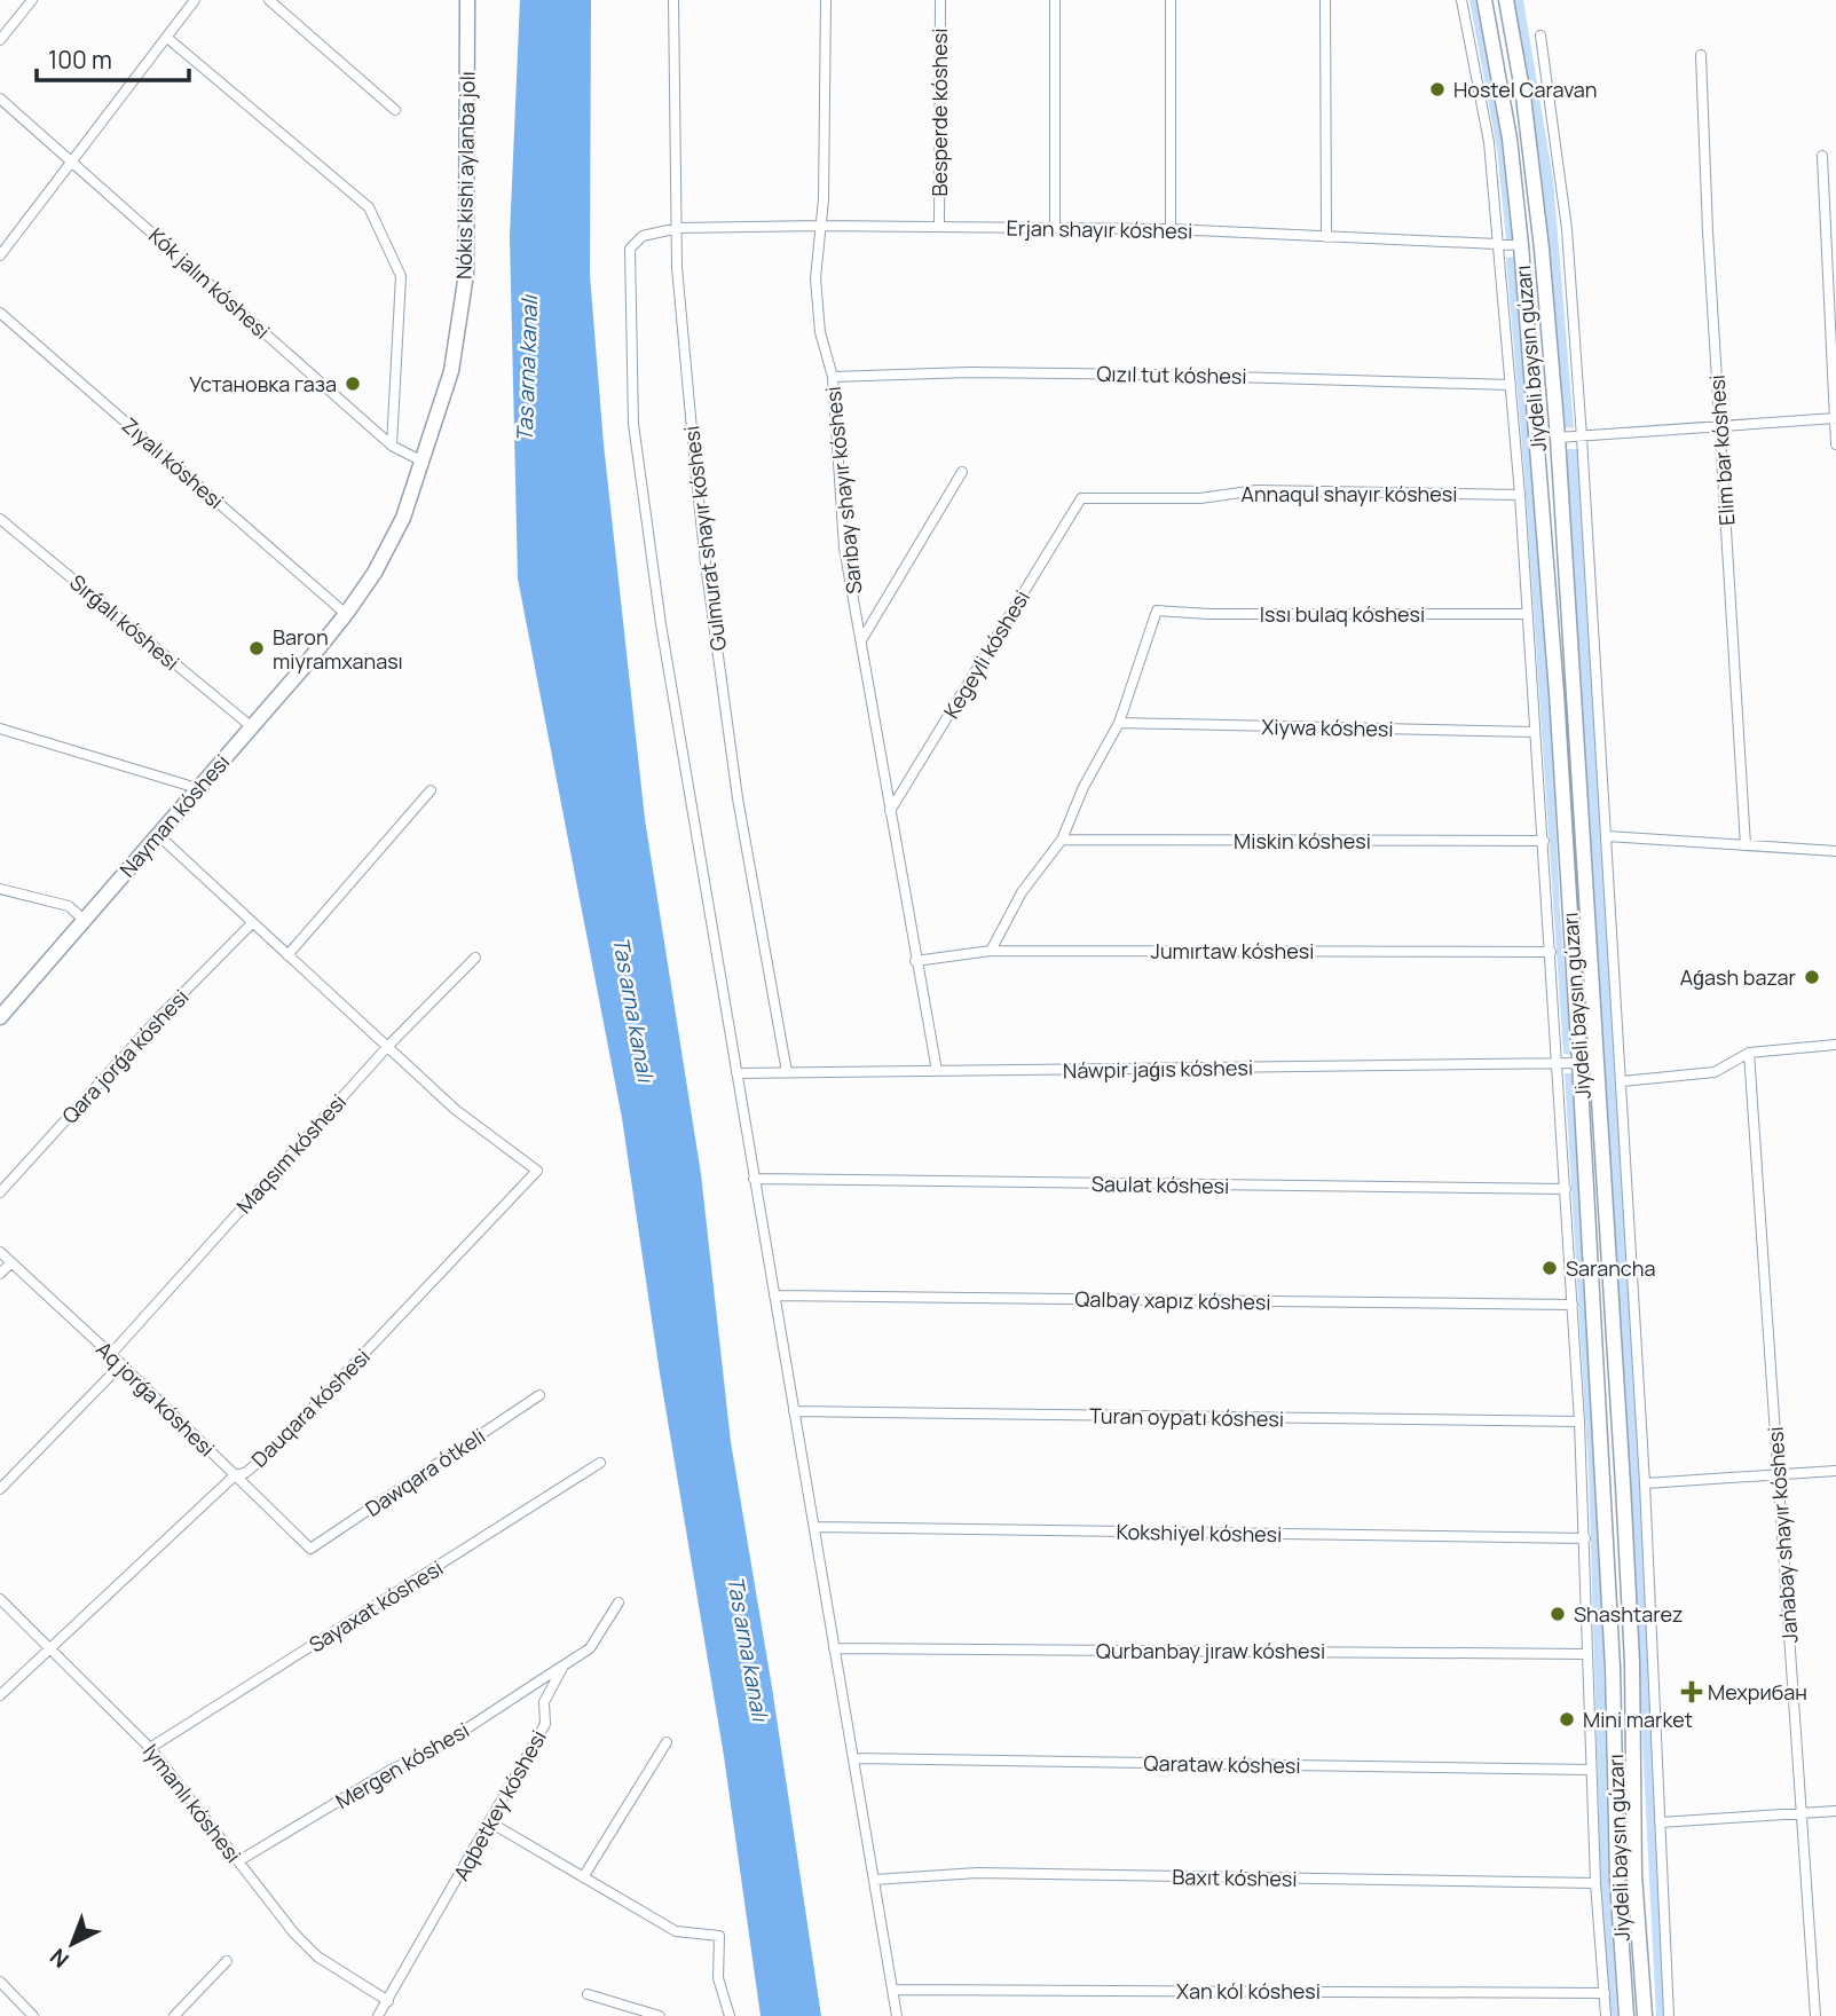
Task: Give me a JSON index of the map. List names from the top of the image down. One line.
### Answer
{"streets":{"main road":["Nókis kishi aylanba jolı","Jiydeli baysın gúzarı","Nayman kóshesi"],"street":["Besperde kóshesi","Erjan shayır kóshesi","Kók jalın kóshesi","Qızıl tut kóshesi","Elim bar kóshesi","Zıyalı kóshesi","Sarıbay shayır kóshesi","Annaqul shayır kóshesi","Gulmurat shayır kóshesi","Issı bulaq kóshesi","Sırǵalı kóshesi","Kegeyli kóshesi","Xiywa kóshesi","Miskin kóshesi","Jumırtaw kóshesi","Qara jorǵa kóshesi","Náwpir jaǵıs kóshesi","Maqsım kóshesi","Saulat kóshesi","Qalbay xapız kóshesi","Aq jorǵa kóshesi","Dauqara kóshesi","Turan oypatı kóshesi","Dawqara ótkeli","Kokshiyel kóshesi","Jańabay shayır kóshesi","Sayaxat kóshesi","Qurbanbay jıraw kóshesi","Qarataw kóshesi","Mergen kóshesi","Iymanlı kóshesi","Aqbetkey kóshesi","Baxıt kóshesi","Xan kól kóshesi"]},"crossings":[["Besperde kóshesi","Erjan shayır kóshesi"],["Nókis kishi aylanba jolı","Kók jalın kóshesi"],["Nókis kishi aylanba jolı","Zıyalı kóshesi"],["Nókis kishi aylanba jolı","Nayman kóshesi"],["Erjan shayır kóshesi","Jiydeli baysın gúzarı"],["Erjan shayır kóshesi","Sarıbay shayır kóshesi"],["Erjan shayır kóshesi","Gulmurat shayır kóshesi"],["Erjan shayır kóshesi","Náwpir jaǵıs kóshesi"],["Erjan shayır kóshesi","Saulat kóshesi"],["Erjan shayır kóshesi","Qalbay xapız kóshesi"],["Erjan shayır kóshesi","Turan oypatı kóshesi"],["Erjan shayır kóshesi","Kokshiyel kóshesi"],["Erjan shayır kóshesi","Qurbanbay jıraw kóshesi"],["Erjan shayır kóshesi","Qarataw kóshesi"],["Erjan shayır kóshesi","Baxıt kóshesi"],["Erjan shayır kóshesi","Xan kól kóshesi"],["Jiydeli baysın gúzarı","Náwpir jaǵıs kóshesi"],["Qızıl tut kóshesi","Sarıbay shayır kóshesi"],["Zıyalı kóshesi","Nayman kóshesi"],["Sarıbay shayır kóshesi","Kegeyli kóshesi"],["Sarıbay shayır kóshesi","Jumırtaw kóshesi"],["Sarıbay shayır kóshesi","Náwpir jaǵıs kóshesi"],["Annaqul shayır kóshesi","Kegeyli kóshesi"],["Gulmurat shayır kóshesi","Náwpir jaǵıs kóshesi"],["Issı bulaq kóshesi","Xiywa kóshesi"],["Sırǵalı kóshesi","Nayman kóshesi"],["Maqsım kóshesi","Aq jorǵa kóshesi"],["Maqsım kóshesi","Dauqara kóshesi"],["Aq jorǵa kóshesi","Dauqara kóshesi"],["Aq jorǵa kóshesi","Dawqara ótkeli"],["Dauqara kóshesi","Iymanlı kóshesi"],["Sayaxat kóshesi","Iymanlı kóshesi"],["Mergen kóshesi","Iymanlı kóshesi"],["Mergen kóshesi","Aqbetkey kóshesi"],["Iymanlı kóshesi","Aqbetkey kóshesi"]],"water":["Tas arna kanalı"],"places":{"other":["Hostel Caravan","Установка газа","Baron miyramxanası","Aǵash bazar","Sarancha","Shashtarez","Mini market"],"health":["Мехрибан"]},"scale_bar":"100 m","north":"bottom left"}
